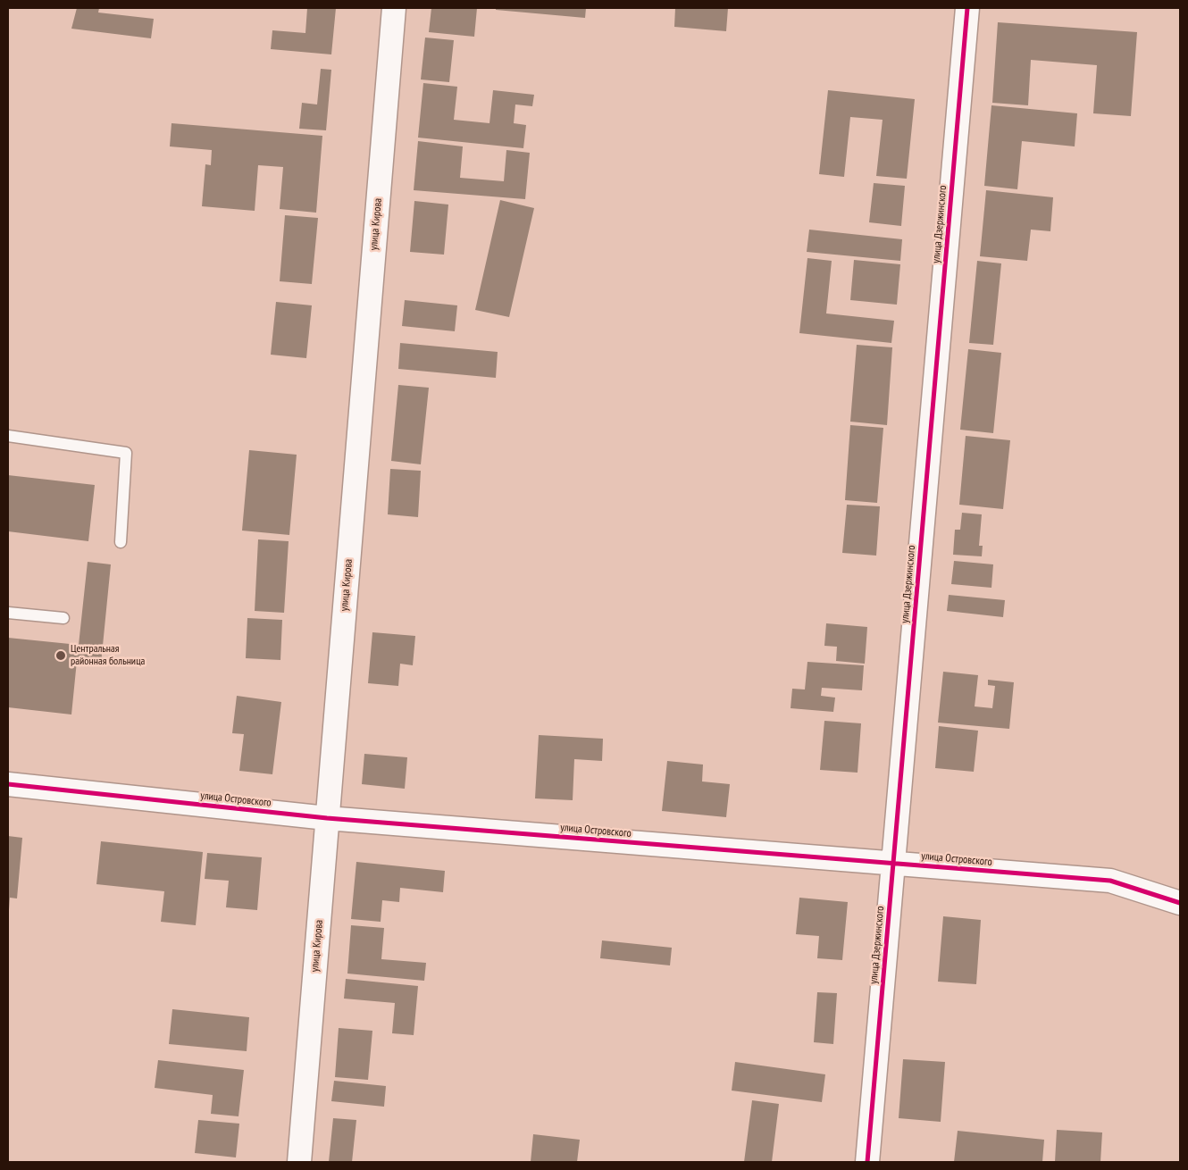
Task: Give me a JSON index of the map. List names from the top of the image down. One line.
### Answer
{"streets":{"street":["улица Кирова","улица Дзержинского","улица Островского"]},"crossings":[["улица Кирова","улица Островского"],["улица Дзержинского","улица Островского"]],"places":["Центральная районная больница"]}
